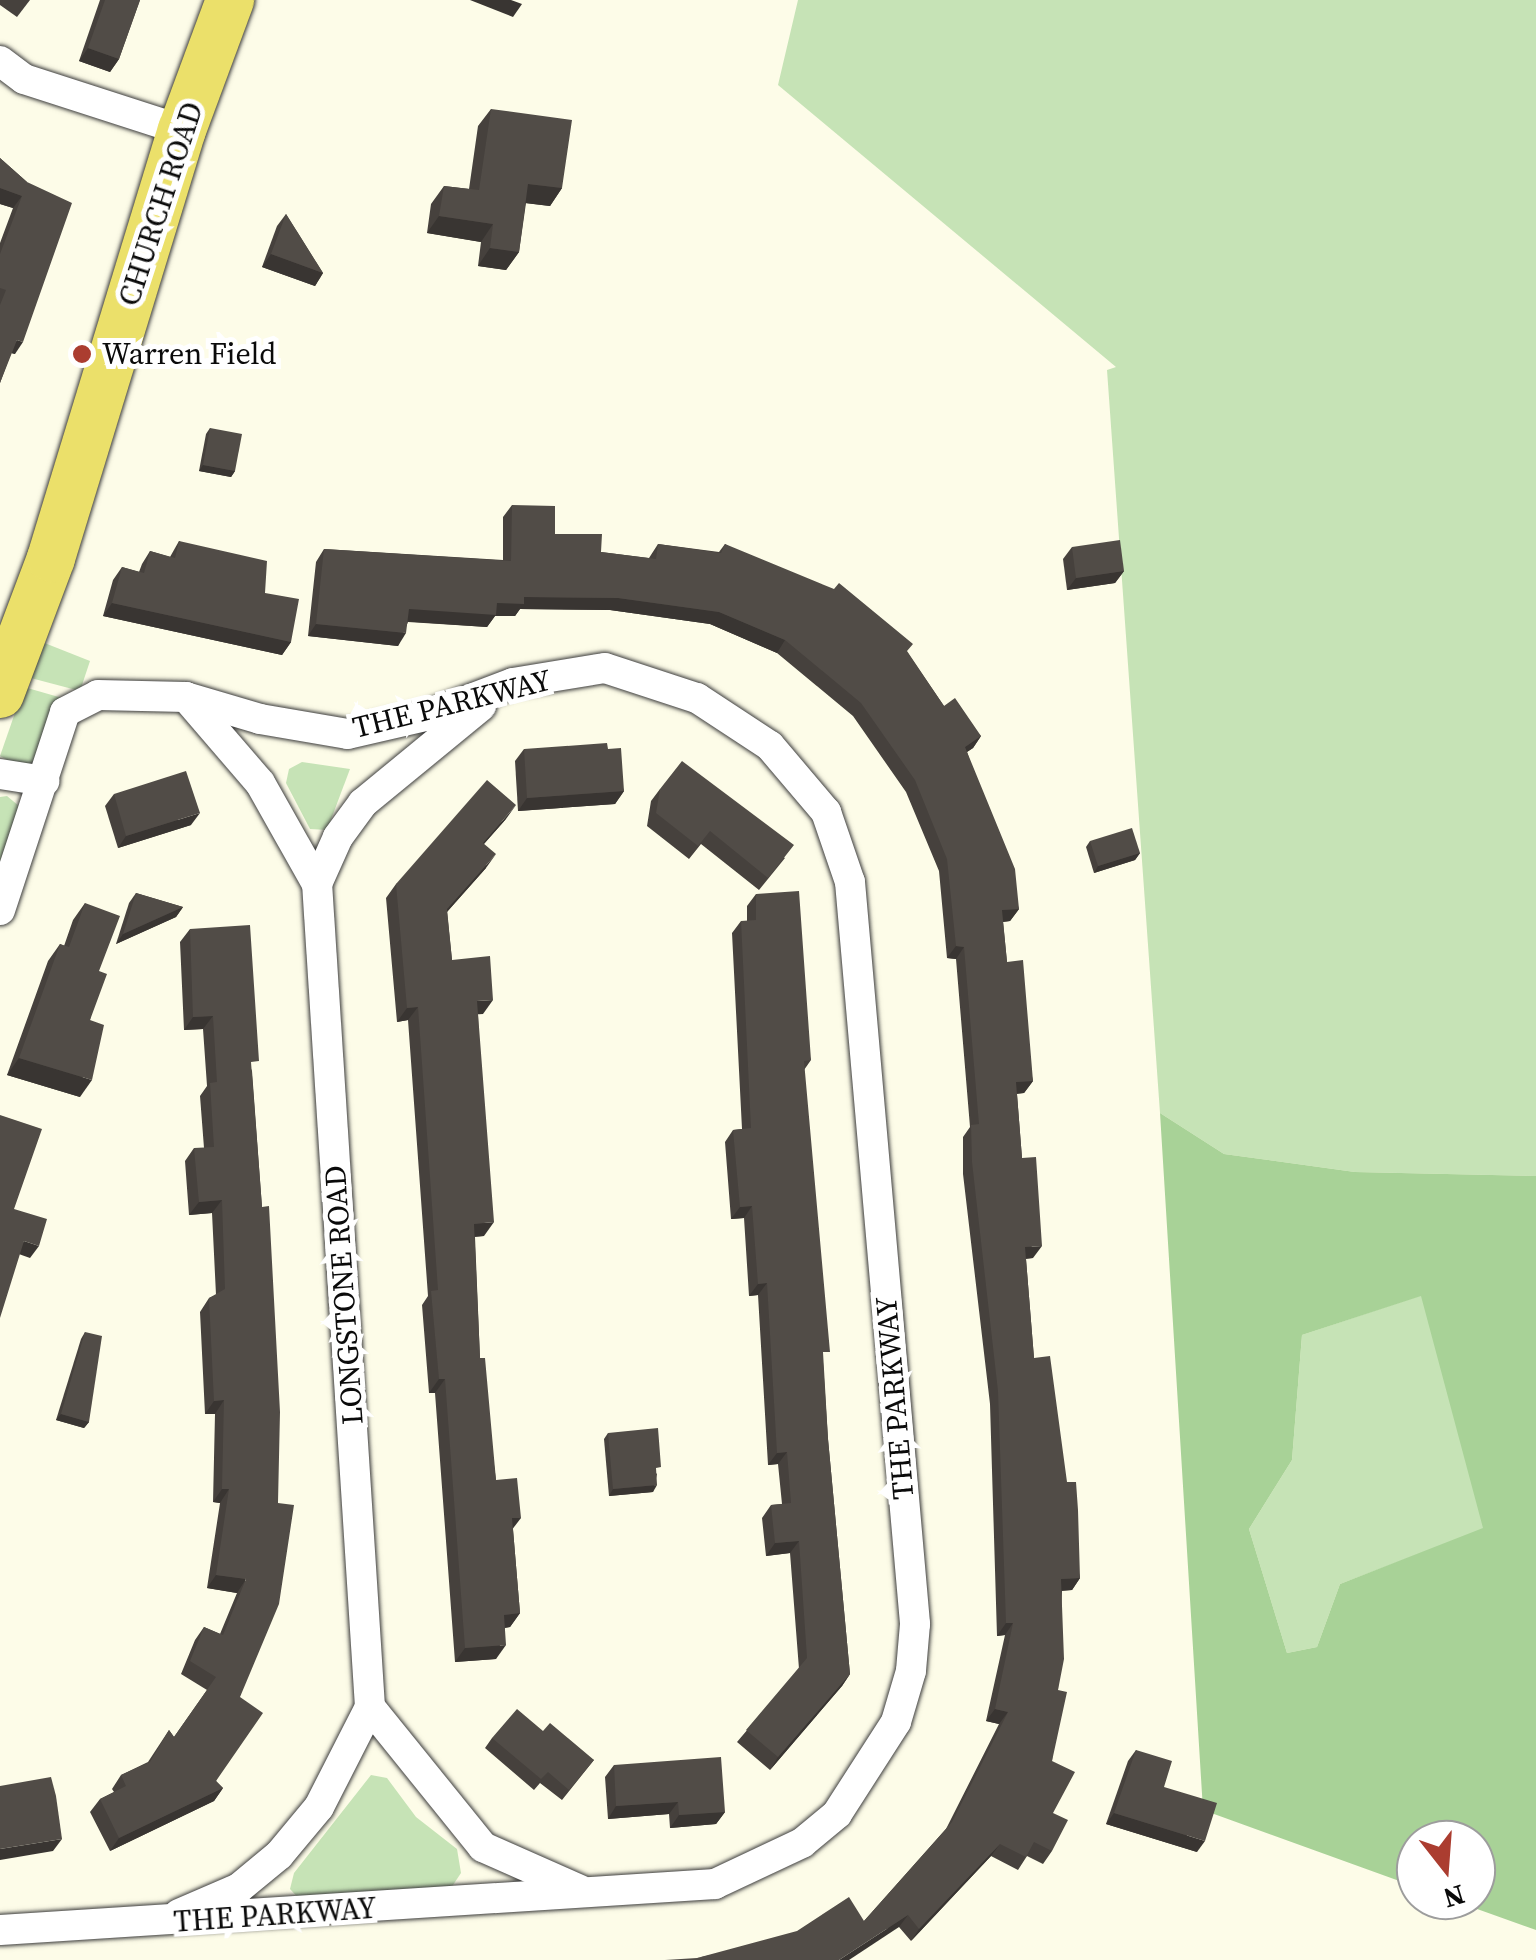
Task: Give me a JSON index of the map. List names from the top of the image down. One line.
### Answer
{"streets":{"main road":["CHURCH ROAD"],"street":["THE PARKWAY","LONGSTONE ROAD"]},"places":["Warren Field"],"north":"bottom"}
